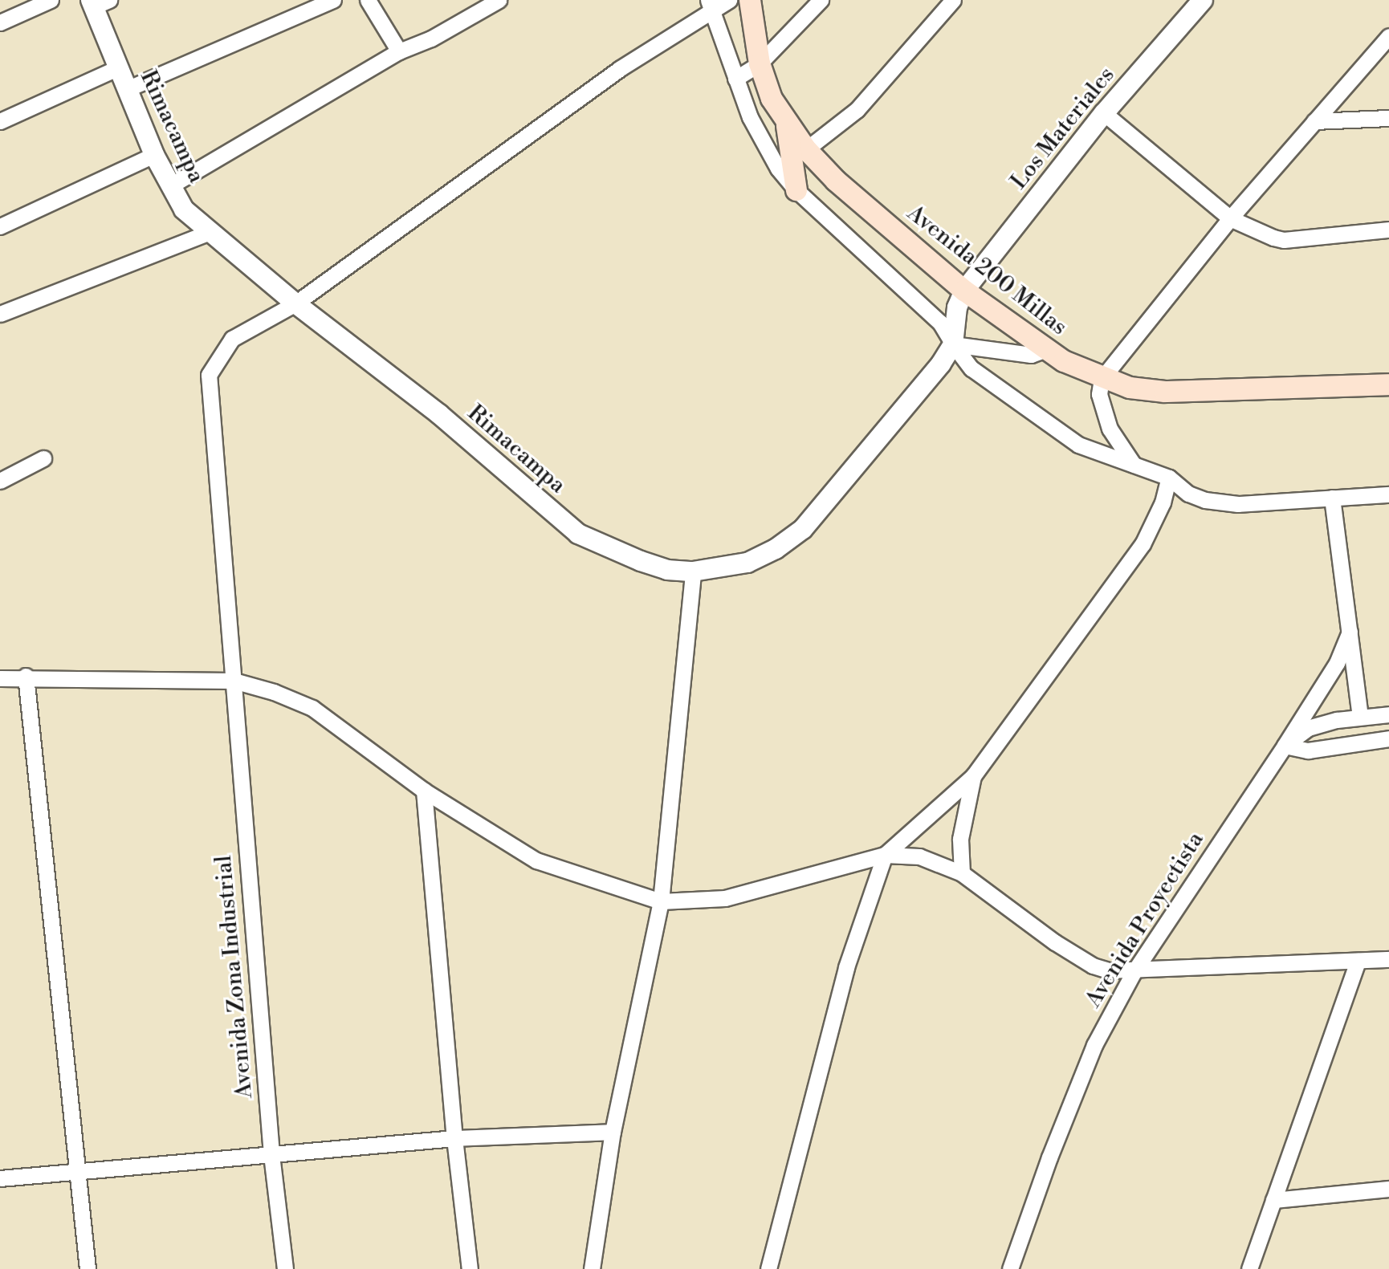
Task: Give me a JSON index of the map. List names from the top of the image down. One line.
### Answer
{"streets":{"main road":["Avenida 200 Millas"],"street":["Rimacampa","Los Materiales","Avenida Proyectista","Avenida Zona Industrial"]},"crossings":[["Rimacampa","Los Materiales"],["Rimacampa","Avenida 200 Millas"],["Rimacampa","Avenida Zona Industrial"],["Los Materiales","Avenida 200 Millas"]]}
